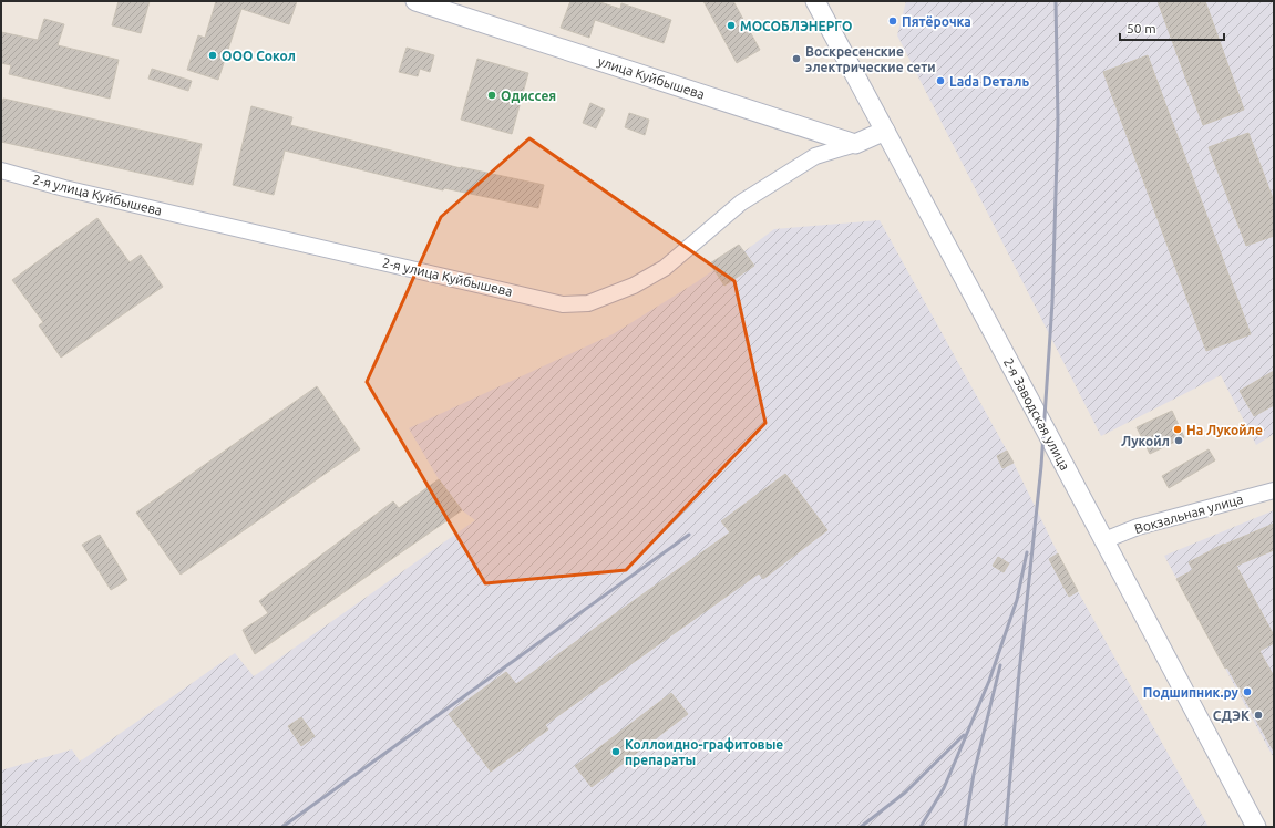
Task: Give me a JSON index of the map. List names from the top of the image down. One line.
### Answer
{"streets":{"street":["улица Куйбышева","2-я улица Куйбышева","2-я Заводская улица","Вокзальная улица"]},"crossings":[["улица Куйбышева","2-я улица Куйбышева"],["2-я Заводская улица","Вокзальная улица"]],"places":["Пятёрочка","МОСОБЛЭНЕРГО","ООО Сокол","Воскресенские электрические сети","Lada Dеталь","Одиссея","На Лукойле","Лукойл","Подшипник.ру","СДЭК","Коллоидно-графитовые препараты"],"scale_bar":"50 m"}
